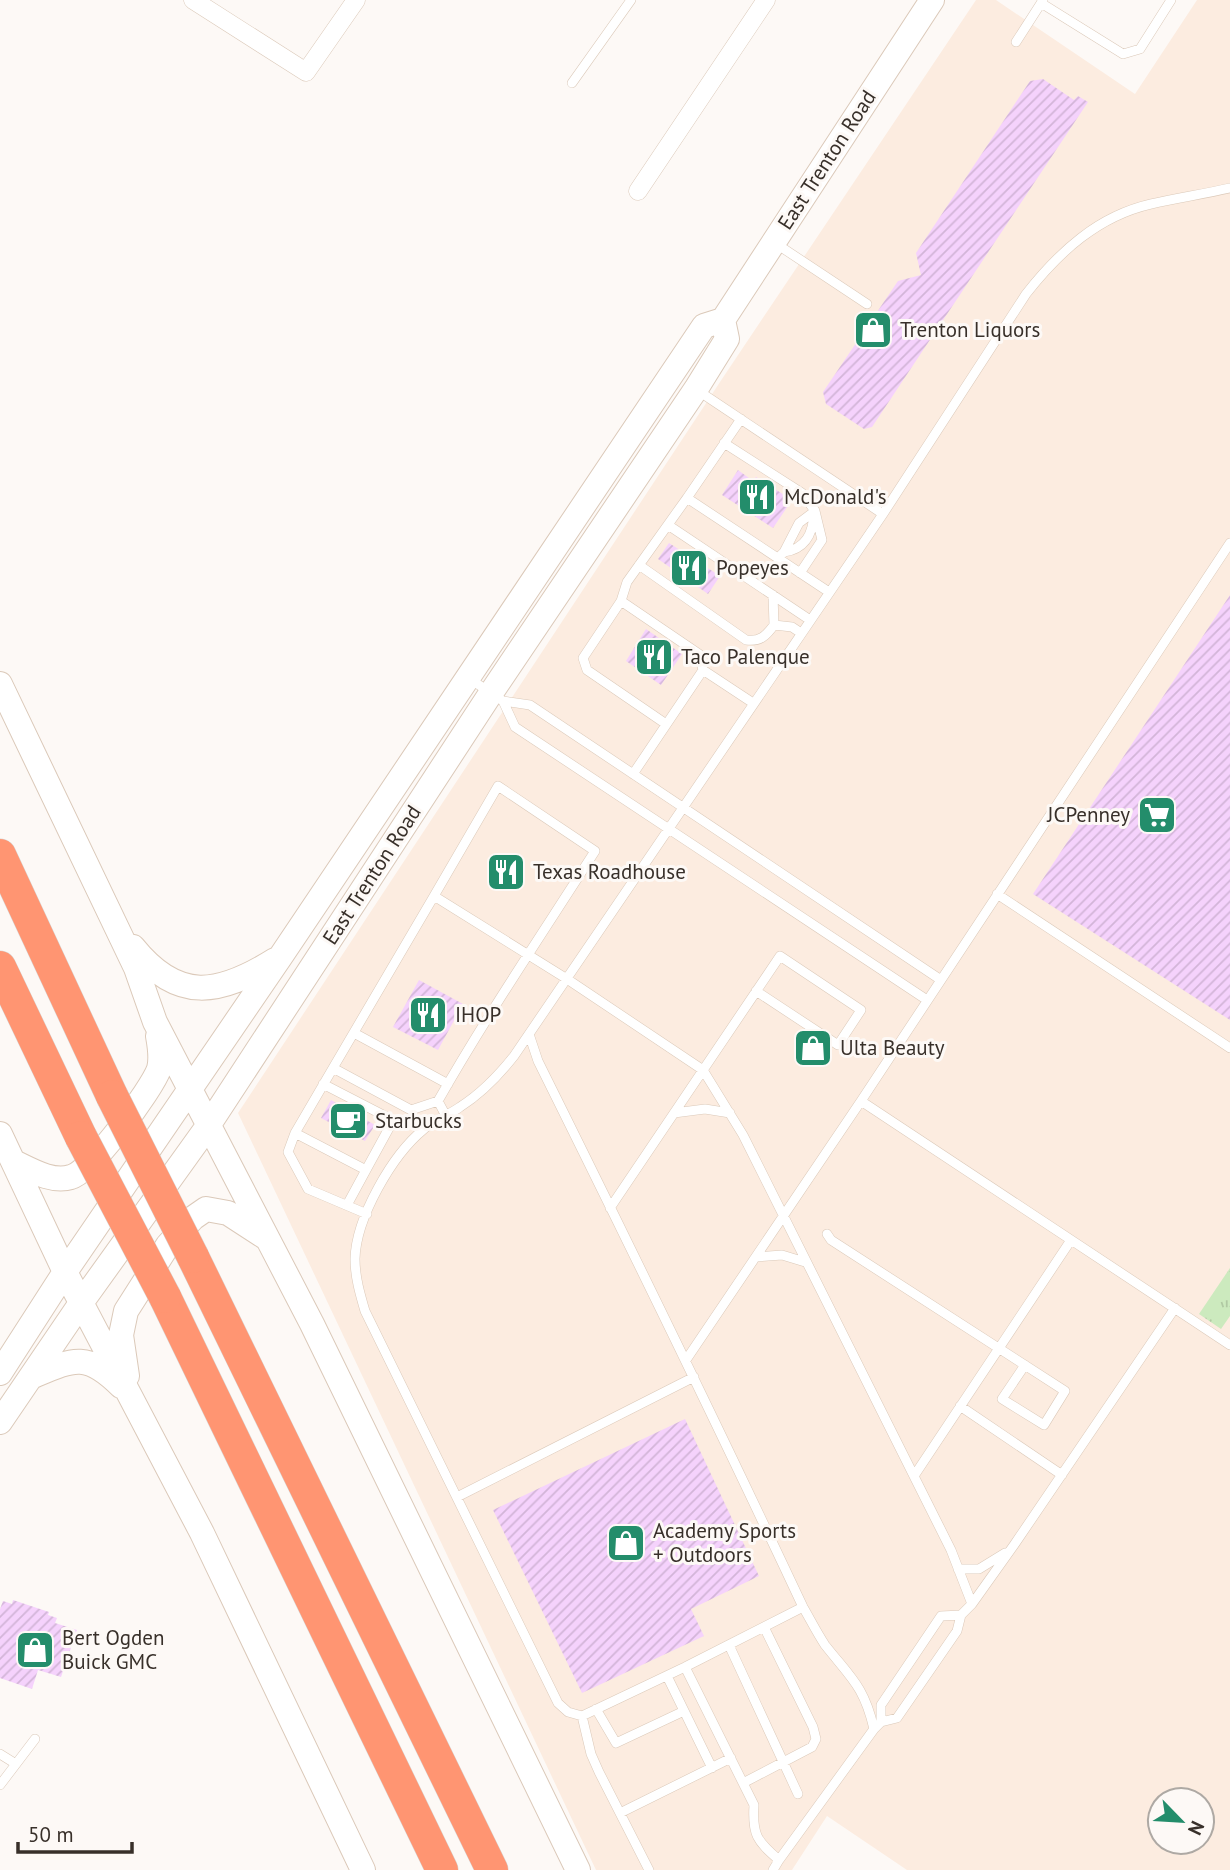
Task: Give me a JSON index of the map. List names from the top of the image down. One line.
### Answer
{"streets":{"main road":["East Trenton Road"]},"places":{"shop":["Trenton Liquors","Ulta Beauty","Academy Sports + Outdoors","Bert Ogden Buick GMC"],"restaurant":["McDonald's","Popeyes","Taco Palenque","Texas Roadhouse","IHOP"],"supermarket":["JCPenney"],"cafe":["Starbucks"]},"scale_bar":"50 m","north":"bottom right"}
